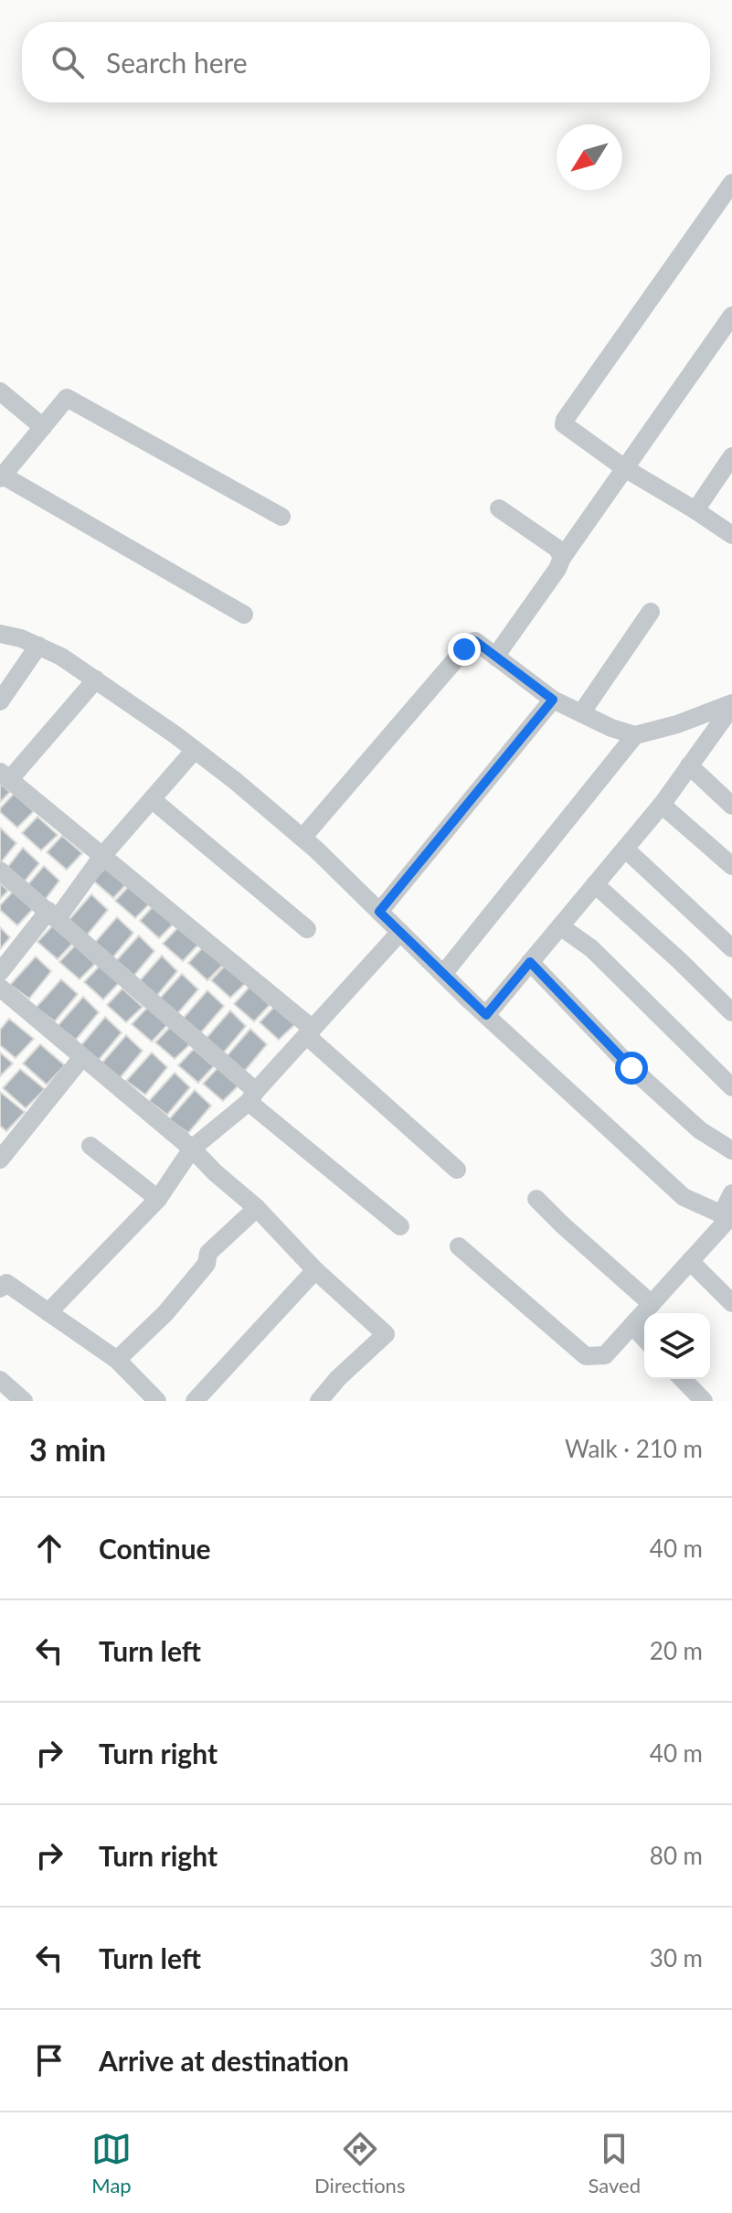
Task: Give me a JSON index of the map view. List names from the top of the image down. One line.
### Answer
{"north":"bottom left","page":{"search":"Search here","heading":["3 min","Walk · 210 m"],"list":[["Continue","40 m"],["Turn left","20 m"],["Turn right","40 m"],["Turn right","80 m"],["Turn left","30 m"],"Arrive at destination"],"nav":["Map","Directions","Saved"]}}
